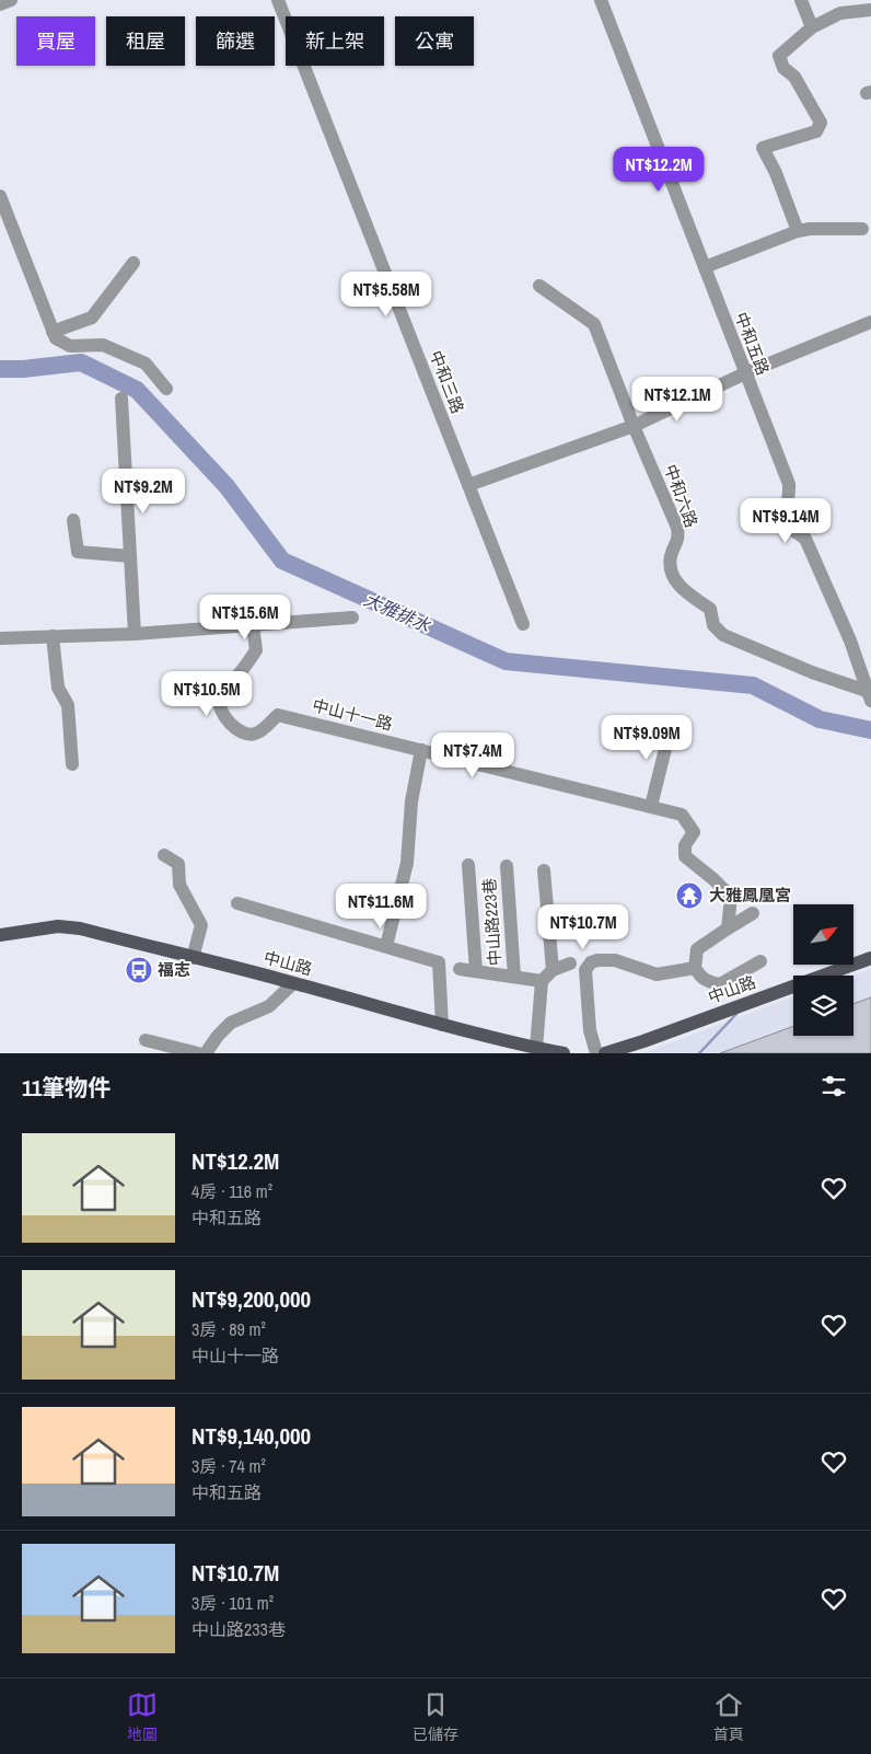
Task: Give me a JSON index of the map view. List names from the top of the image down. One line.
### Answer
{"streets":{"main road":["中山路"],"street":["中和五路","中和三路","中和六路","中山十一路","中山路223巷"]},"crossings":[["中和五路","中和六路"]],"water":["大雅排水"],"places":{"temple":["大雅鳳凰宮"],"bus stop":["福志"]},"north":"top right","page":{"chip":["買屋","租屋","篩選","新上架","公寓"],"price":["NT$12.2M","NT$5.58M","NT$12.1M","NT$9.2M","NT$9.14M","NT$15.6M","NT$10.5M","NT$9.09M","NT$7.4M","NT$11.6M","NT$10.7M"],"heading":"11筆物件","list":[{"name":"NT$12.2M","note":"4房 · 116 m² · 中和五路"},{"name":"NT$9,200,000","note":"3房 · 89 m² · 中山十一路"},{"name":"NT$9,140,000","note":"3房 · 74 m² · 中和五路"},{"name":"NT$10.7M","note":"3房 · 101 m² · 中山路233巷"}],"tabs":["地圖","已儲存","首頁"]}}
